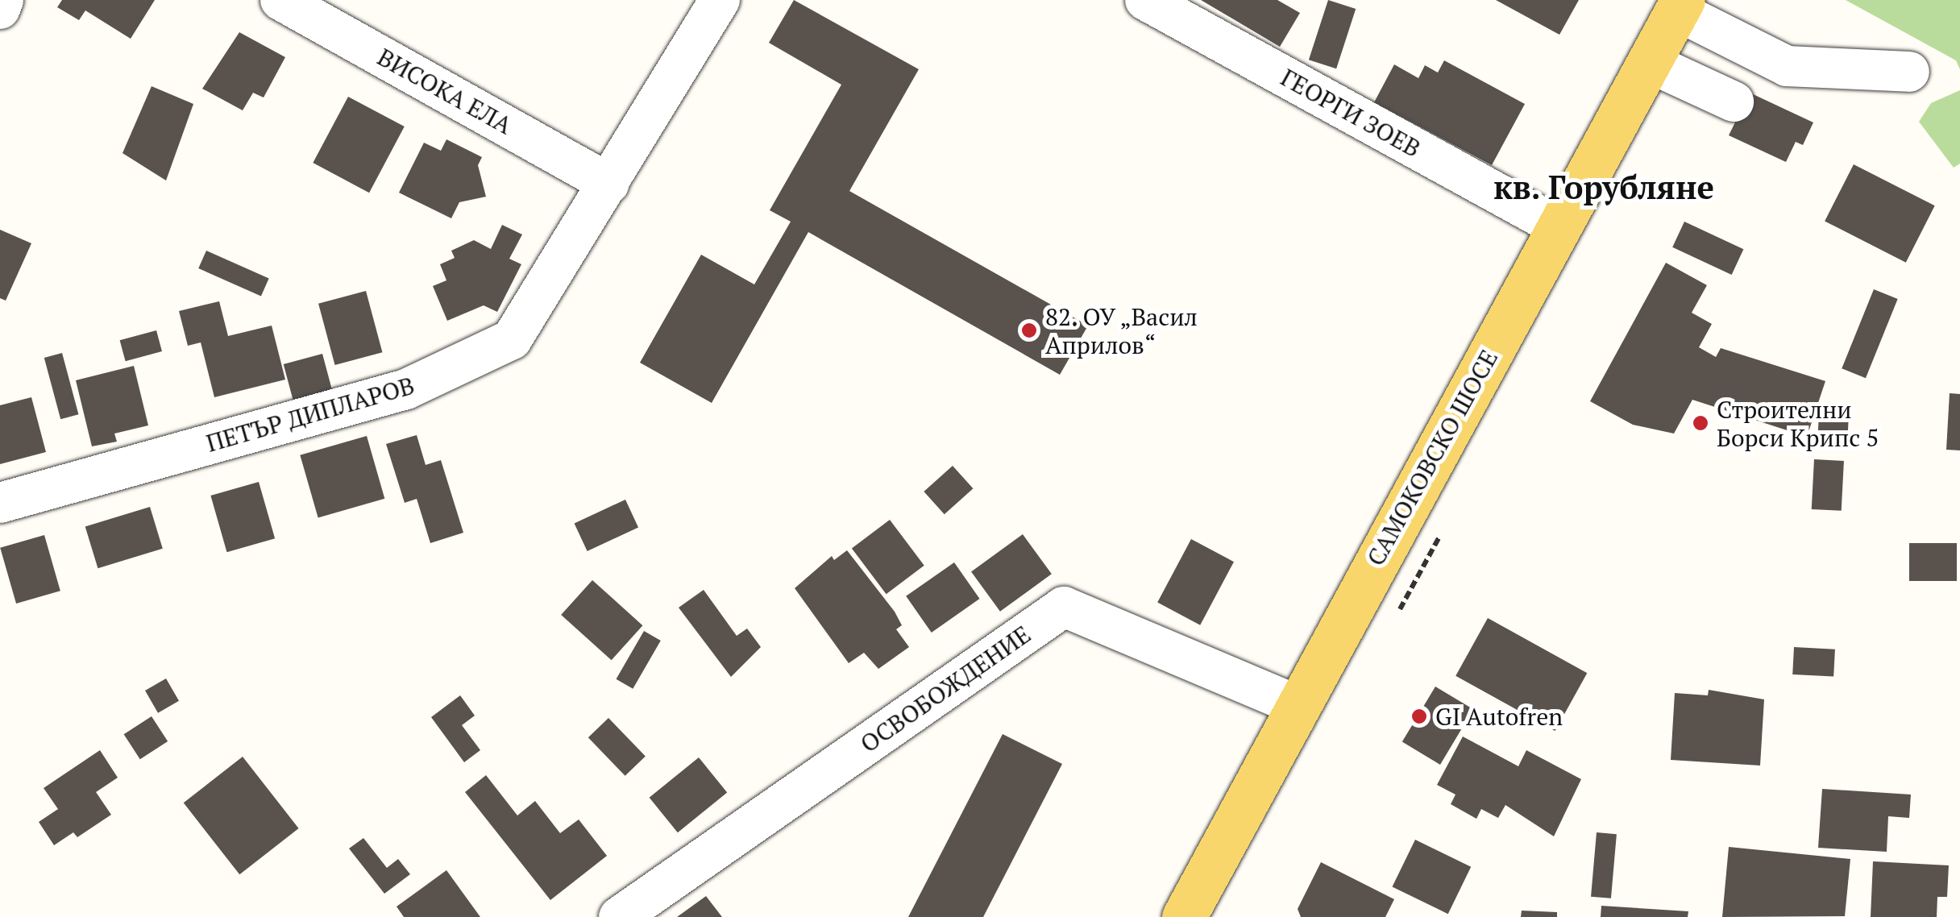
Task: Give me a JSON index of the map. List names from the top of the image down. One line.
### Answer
{"streets":{"main road":["САМОКОВСКО ШОСЕ"],"street":["ВИСОКА ЕЛА","ГЕОРГИ ЗОЕВ","ПЕТЪР ДИПЛАРОВ","ОСВОБОЖДЕНИЕ"]},"crossings":[["ВИСОКА ЕЛА","ПЕТЪР ДИПЛАРОВ"],["ГЕОРГИ ЗОЕВ","САМОКОВСКО ШОСЕ"],["САМОКОВСКО ШОСЕ","ОСВОБОЖДЕНИЕ"]],"districts":["кв. Горубляне"],"places":["82. ОУ „Васил Априлов“","Строителни Борси Крипс 5","GI Autofren"]}
